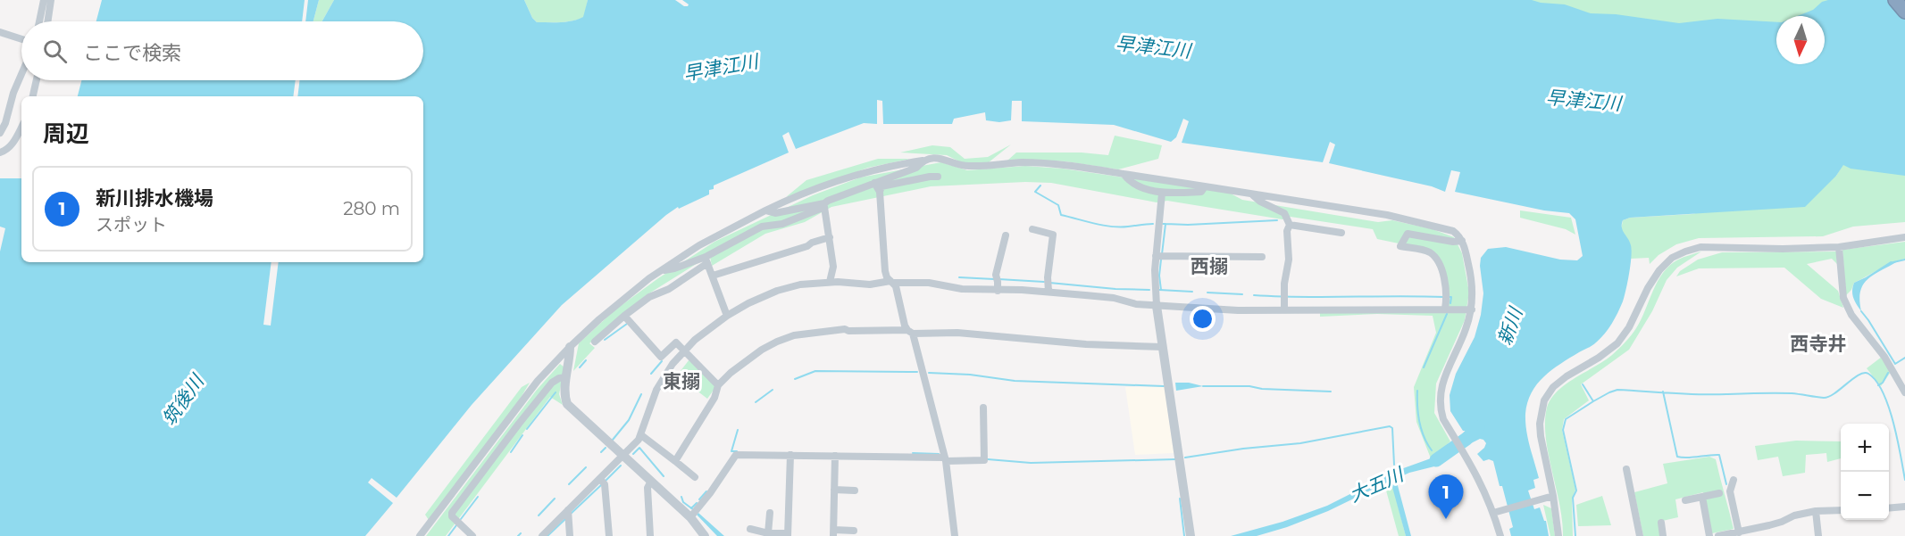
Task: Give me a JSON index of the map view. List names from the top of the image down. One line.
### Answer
{"districts":["西搦","西寺井","東搦"],"water":["早津江川","新川","筑後川","大五川"],"north":"bottom","page":{"search":"ここで検索","heading":"周辺","list":[{"mark":"1","name":"新川排水機場","note":"スポット","value":"280 m"}],"map_buttons":["+","−"],"pins":"1"}}
